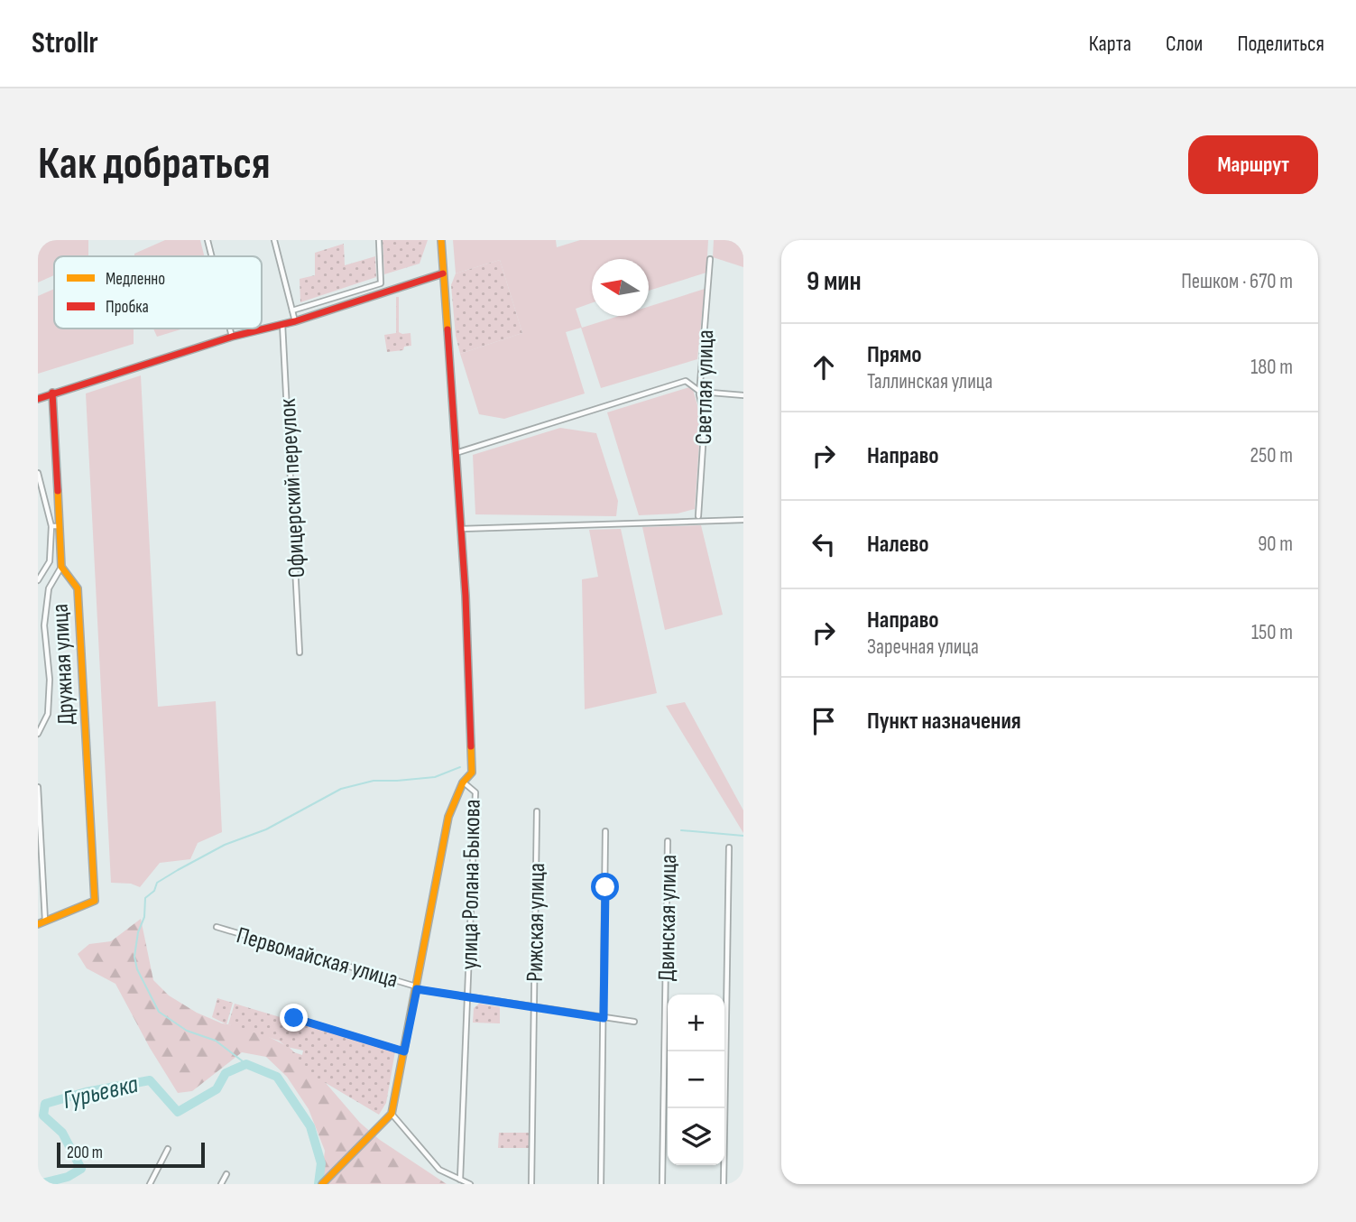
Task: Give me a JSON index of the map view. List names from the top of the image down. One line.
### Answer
{"streets":{"street":["Светлая улица","Офицерский переулок","Дружная улица","улица Ролана Быкова","Двинская улица","Рижская улица","Первомайская улица"]},"crossings":[["улица Ролана Быкова","Первомайская улица"],["Рижская улица","Первомайская улица"]],"water":["Гурьевка"],"legend":["Медленно","Пробка"],"scale_bar":"200 m","north":"left","page":{"header":"Strollr","nav":["Карта","Слои","Поделиться"],"buttons":"Маршрут","title":"Как добраться","heading":["9 мин","Пешком · 670 m"],"list":[["Прямо","Таллинская улица","180 m"],["Направо","250 m"],["Налево","90 m"],["Направо","Заречная улица","150 m"],"Пункт назначения"],"map_buttons":["+","−"],"scale":"200 m"}}
